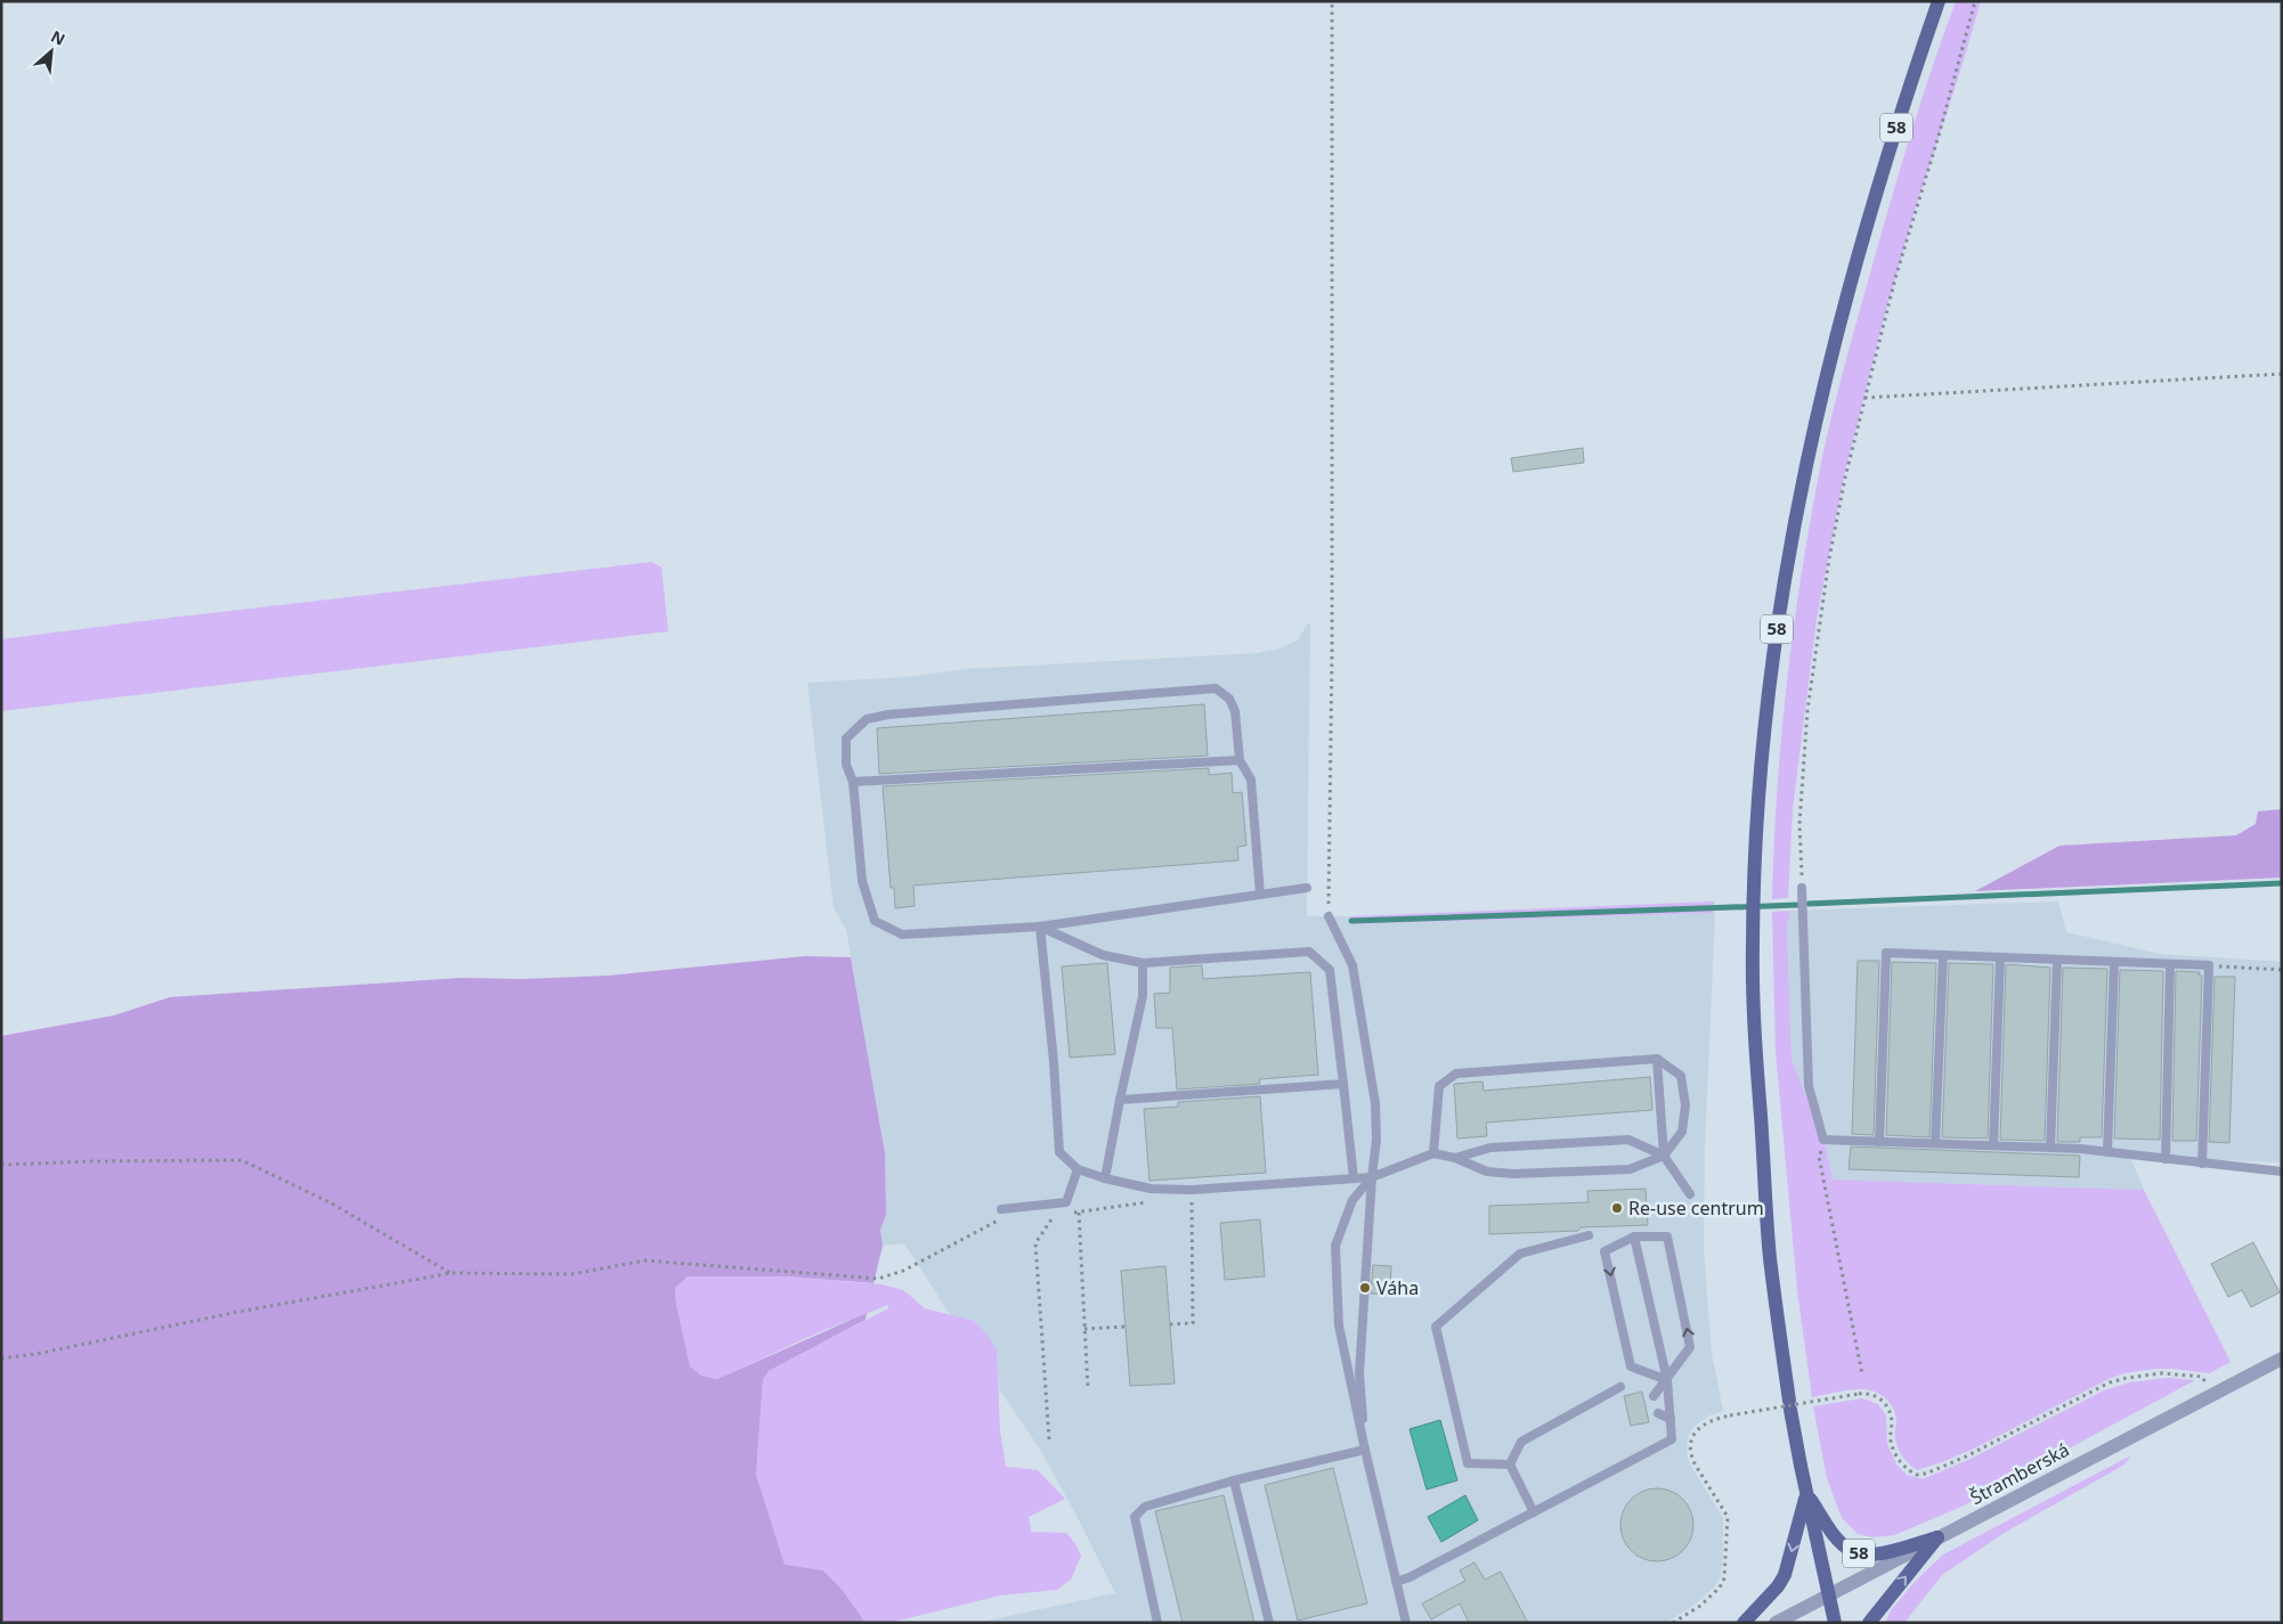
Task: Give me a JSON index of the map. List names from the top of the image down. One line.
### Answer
{"streets":{"main road":["58"],"street":["Štramberská"]},"crossings":[["58","Štramberská"]],"places":["Re-use centrum","Váha"],"north":"top right"}
